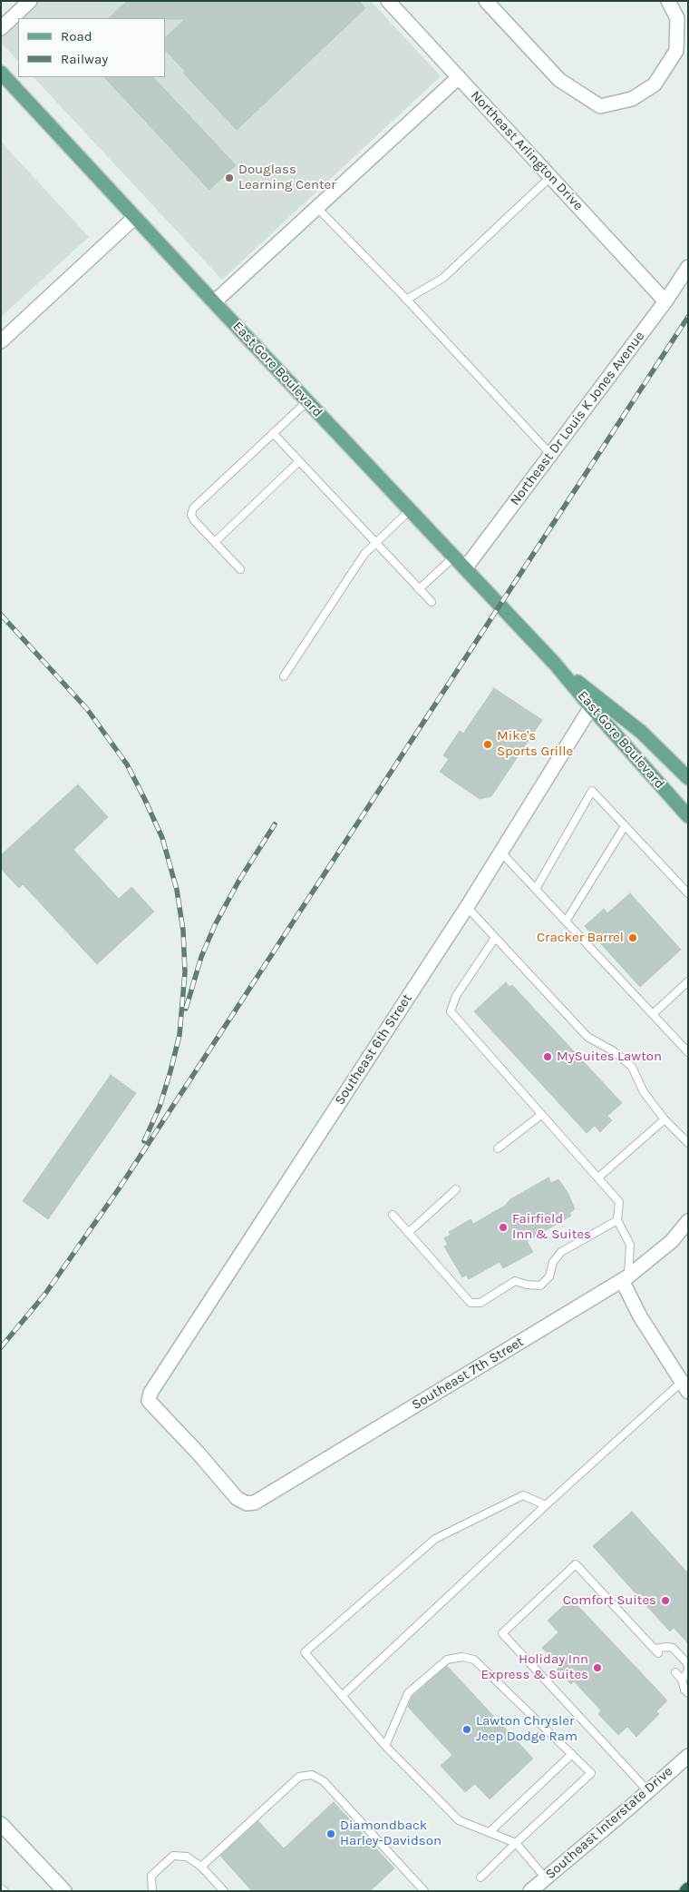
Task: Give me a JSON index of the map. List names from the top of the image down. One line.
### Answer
{"streets":{"main road":["East Gore Boulevard"],"street":["Northeast Arlington Drive","Northeast Dr Louis K Jones Avenue","Southeast 6th Street","Southeast 7th Street","Southeast Interstate Drive"]},"crossings":[["Northeast Arlington Drive","Northeast Dr Louis K Jones Avenue"],["East Gore Boulevard","Northeast Dr Louis K Jones Avenue"],["East Gore Boulevard","Southeast 6th Street"],["Southeast 6th Street","Southeast 7th Street"]],"places":["Douglass Learning Center","Mike's Sports Grille","Cracker Barrel","MySuites Lawton","Fairfield Inn & Suites","Comfort Suites","Holiday Inn Express & Suites","Lawton Chrysler Jeep Dodge Ram","Diamondback Harley-Davidson"],"legend":["Road","Railway"]}
